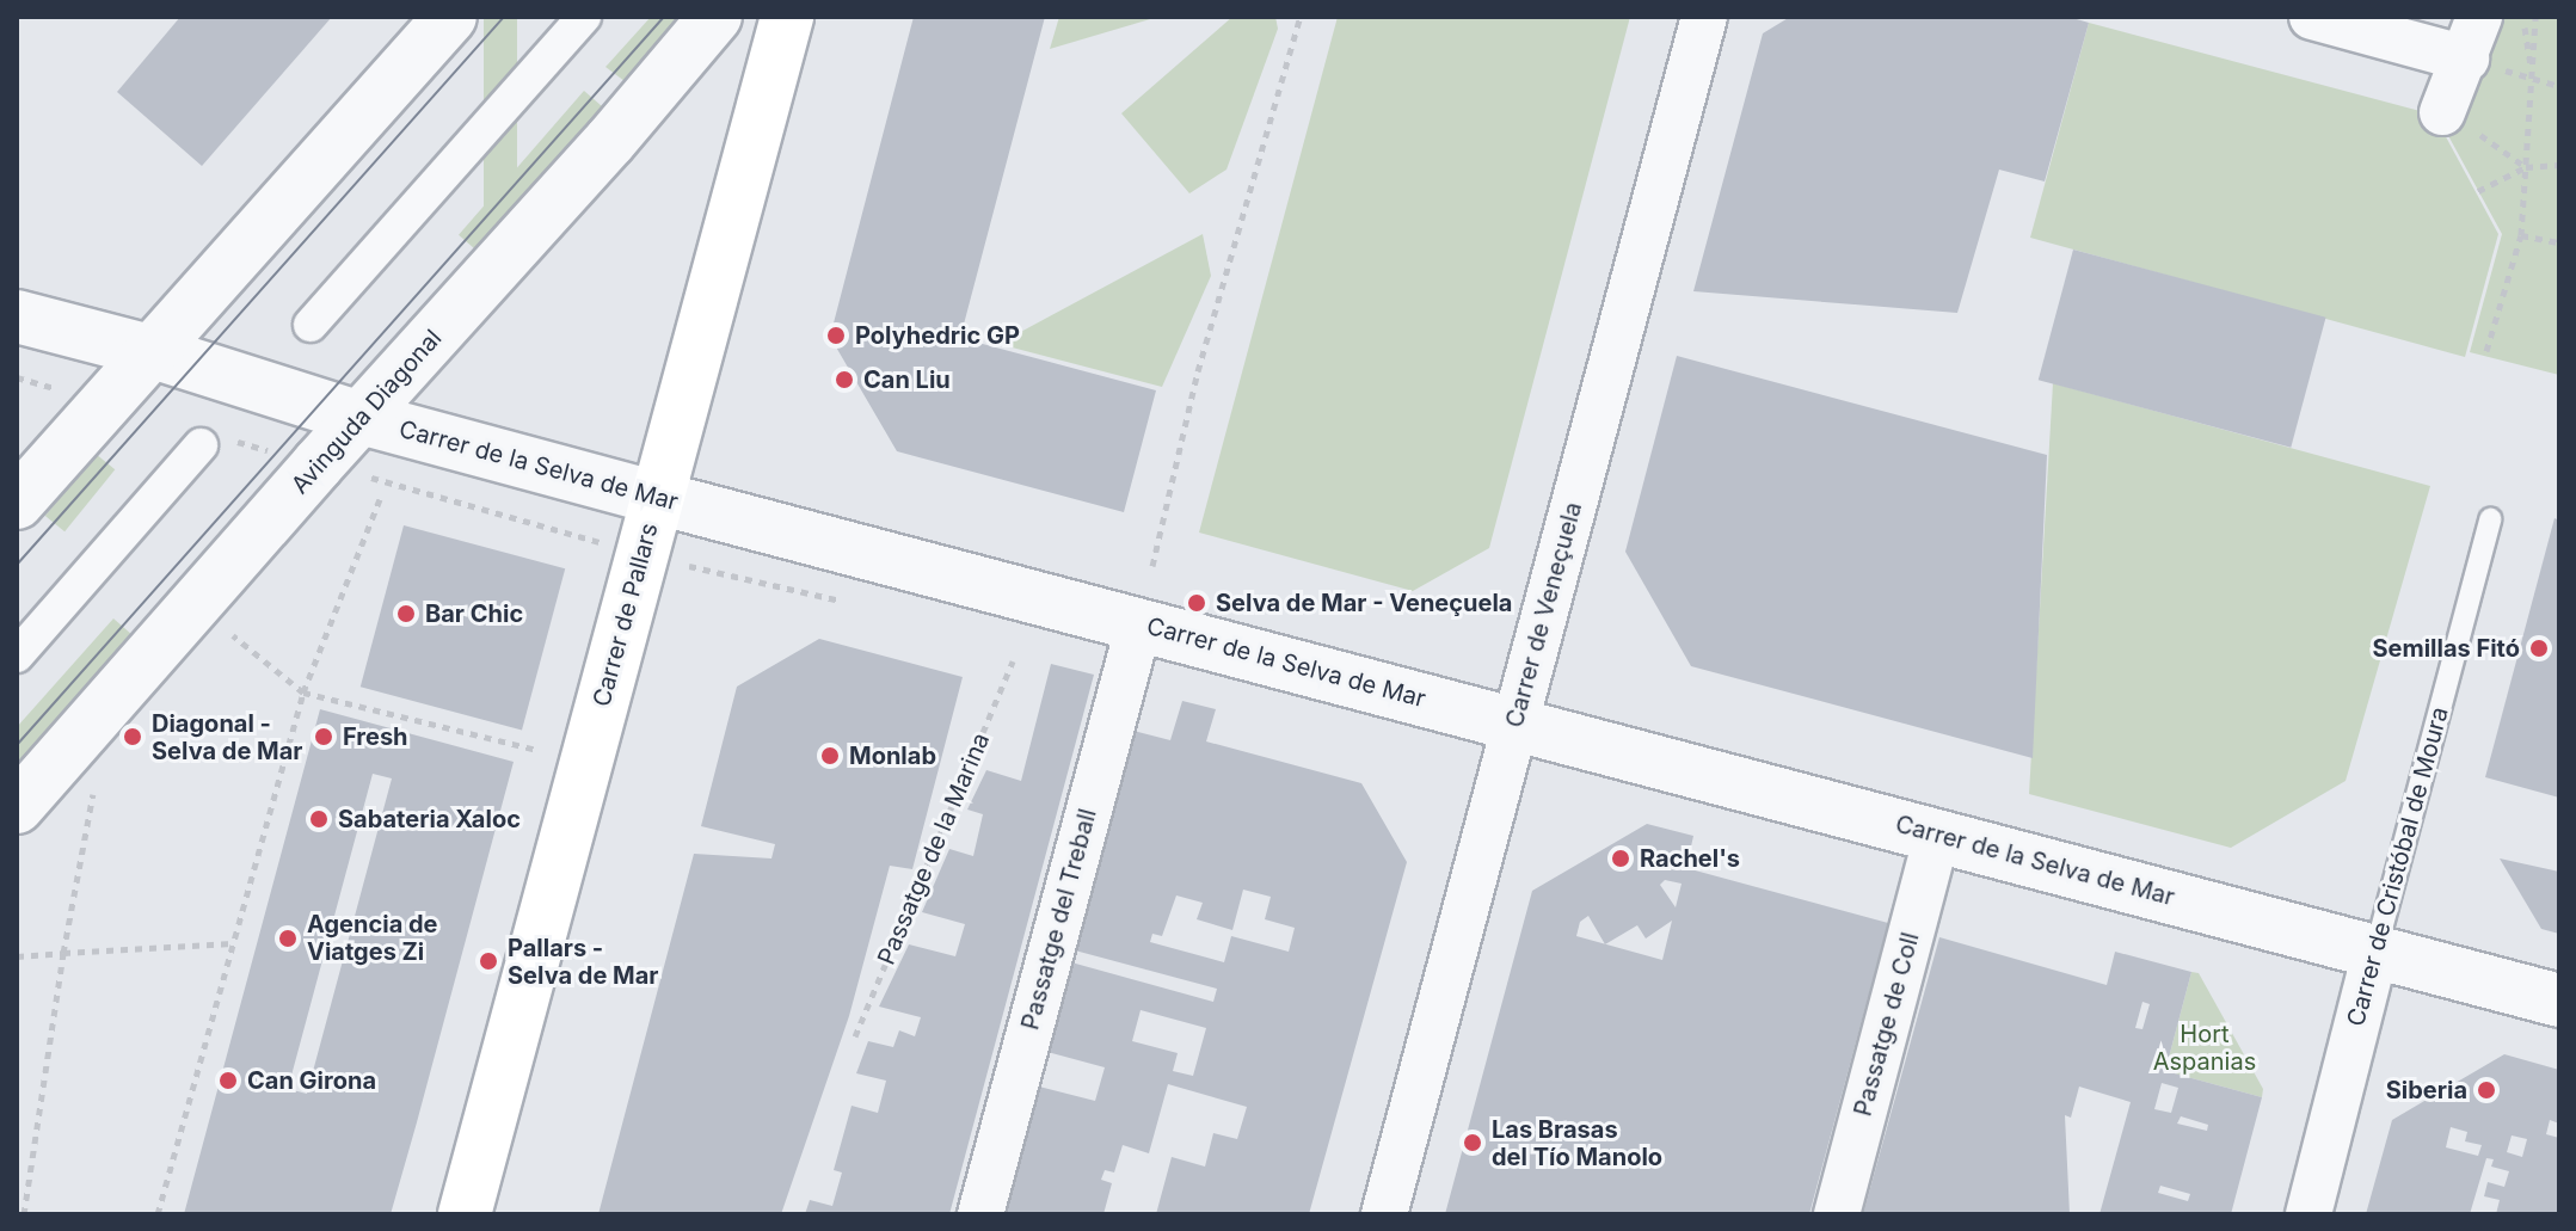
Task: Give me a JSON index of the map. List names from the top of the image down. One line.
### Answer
{"streets":{"main road":["Carrer de Pallars"],"street":["Avinguda Diagonal","Carrer de la Selva de Mar","Carrer de Veneçuela","Carrer de Cristóbal de Moura","Passatge del Treball","Passatge de Coll"],"path":["Passatge de la Marina"]},"crossings":[["Avinguda Diagonal","Carrer de la Selva de Mar"],["Carrer de la Selva de Mar","Carrer de Pallars"],["Carrer de la Selva de Mar","Carrer de Veneçuela"],["Carrer de la Selva de Mar","Carrer de Cristóbal de Moura"],["Carrer de la Selva de Mar","Passatge del Treball"],["Carrer de la Selva de Mar","Passatge de Coll"]],"parks":["Hort Aspanias"],"places":["Polyhedric GP","Can Liu","Selva de Mar - Veneçuela","Bar Chic","Semillas Fitó","Diagonal - Selva de Mar","Fresh","Monlab","Sabateria Xaloc","Rachel's","Agencia de Viatges Zi","Pallars - Selva de Mar","Can Girona","Siberia","Las Brasas del Tío Manolo"]}
